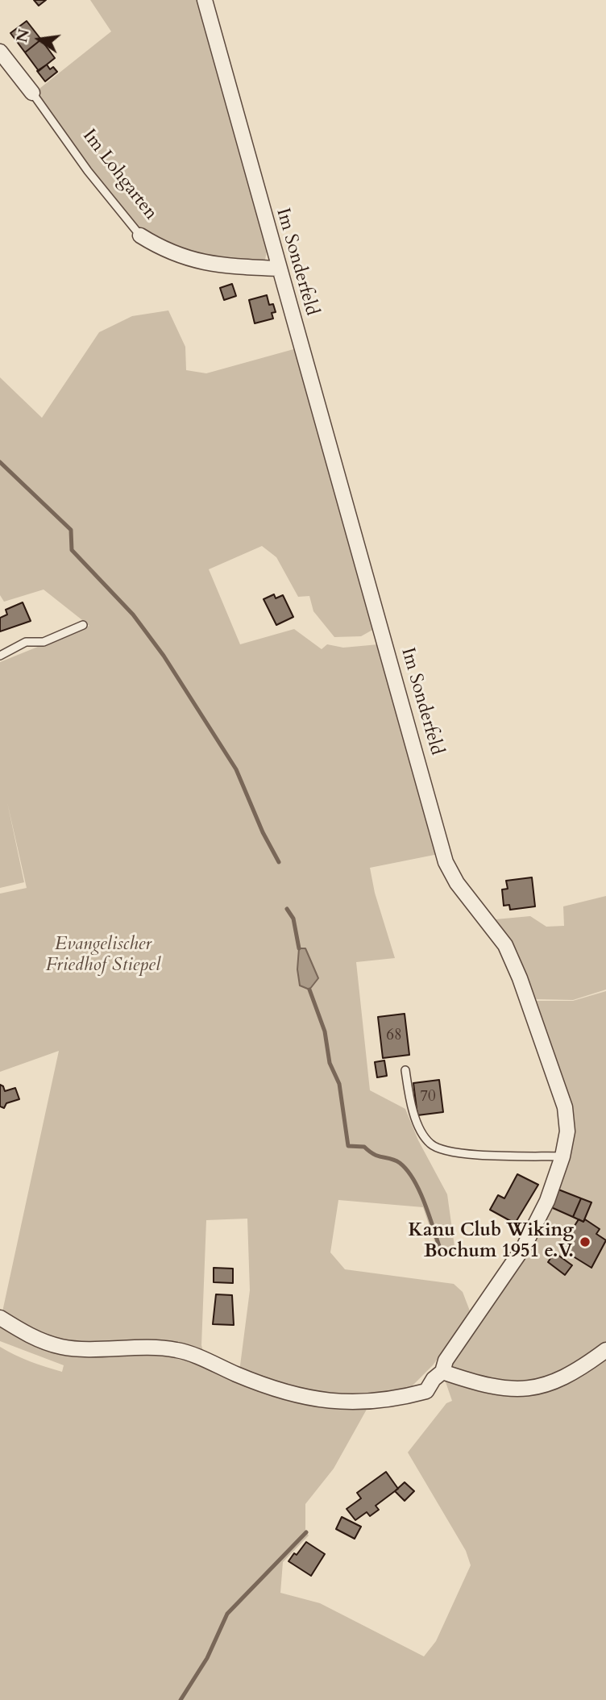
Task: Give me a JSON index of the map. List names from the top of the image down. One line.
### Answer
{"streets":{"street":["Im Lohgarten","Im Sonderfeld"]},"crossings":[["Im Lohgarten","Im Sonderfeld"]],"parks":["Evangelischer Friedhof Stiepel"],"places":["Kanu Club Wiking Bochum 1951 e.V."],"house_numbers":["68","70"],"north":"left"}
